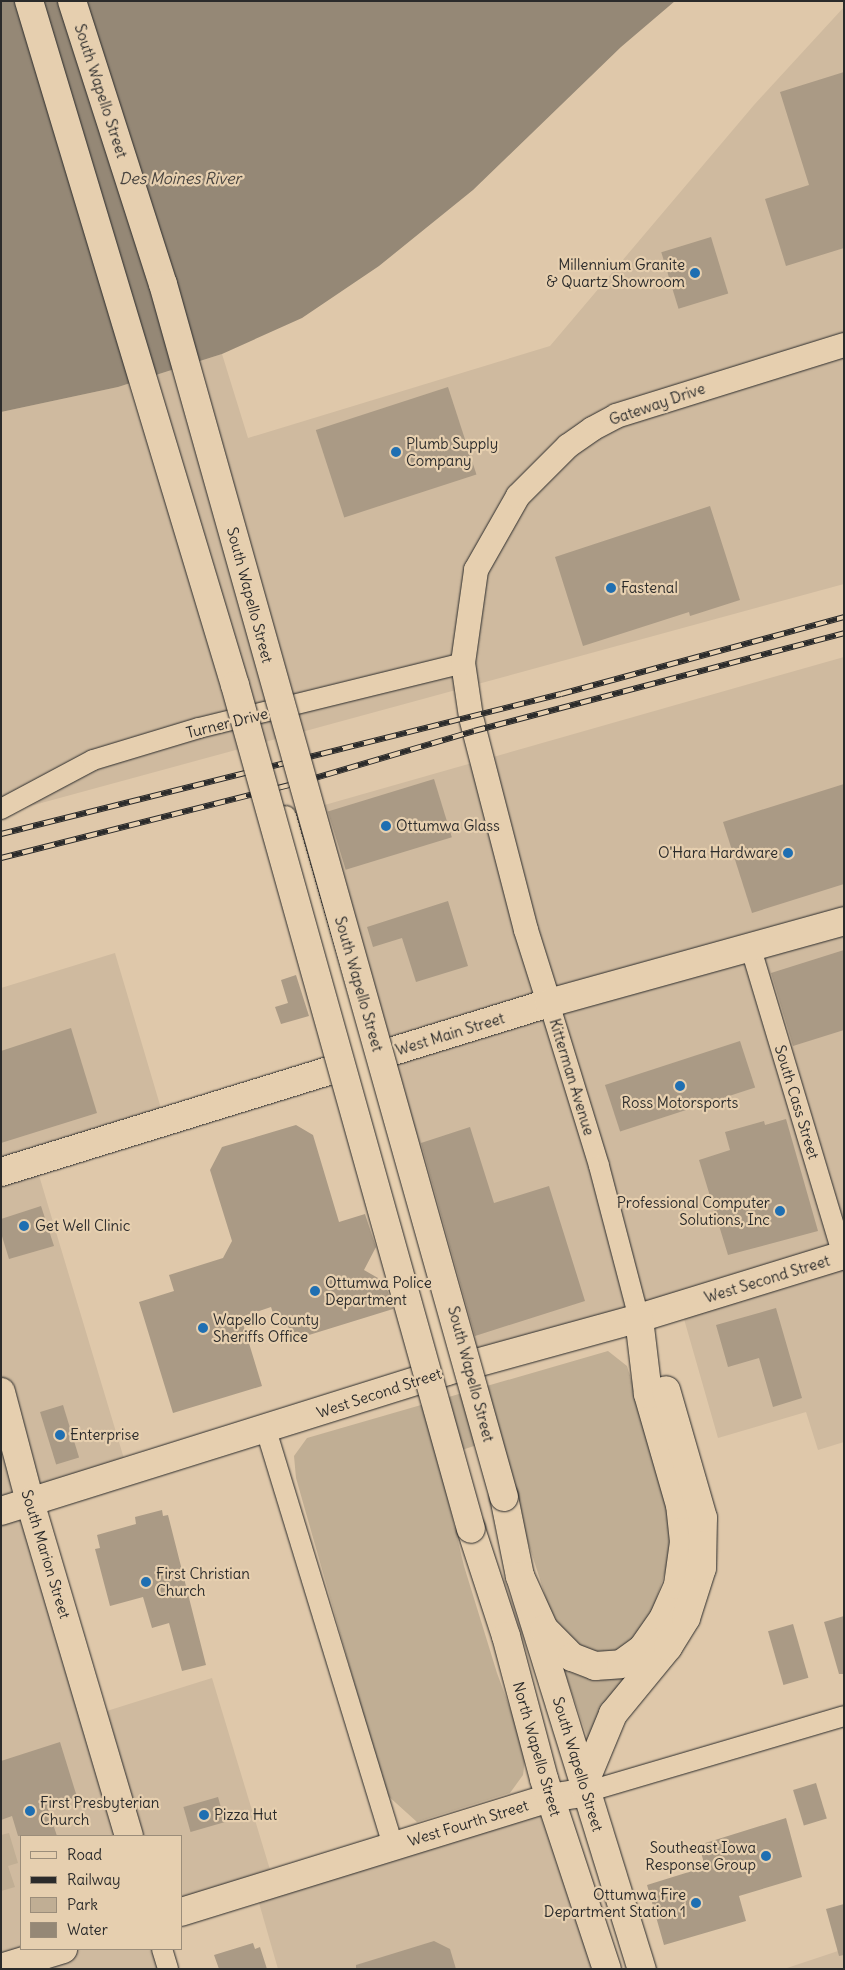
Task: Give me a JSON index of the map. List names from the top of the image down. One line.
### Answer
{"streets":{"main road":["South Wapello Street","West Main Street","West Second Street","South Marion Street","North Wapello Street","West Fourth Street"],"street":["Gateway Drive","Turner Drive","Kitterman Avenue","South Cass Street"]},"crossings":[["South Wapello Street","West Main Street"],["South Wapello Street","West Second Street"],["South Wapello Street","West Fourth Street"],["Gateway Drive","Turner Drive"],["Gateway Drive","Kitterman Avenue"],["West Main Street","Kitterman Avenue"],["West Main Street","South Cass Street"],["Kitterman Avenue","West Second Street"],["South Cass Street","West Second Street"],["West Second Street","South Marion Street"],["North Wapello Street","West Fourth Street"]],"water":["Des Moines River"],"places":["Millennium Granite & Quartz Showroom","Plumb Supply Company","Fastenal","Ottumwa Glass","O'Hara Hardware","Ross Motorsports","Professional Computer Solutions, Inc","Get Well Clinic","Ottumwa Police Department","Wapello County Sheriffs Office","Enterprise","First Christian Church","First Presbyterian Church","Pizza Hut","Southeast Iowa Response Group","Ottumwa Fire Department Station 1"],"legend":["Road","Railway","Park","Water"]}
